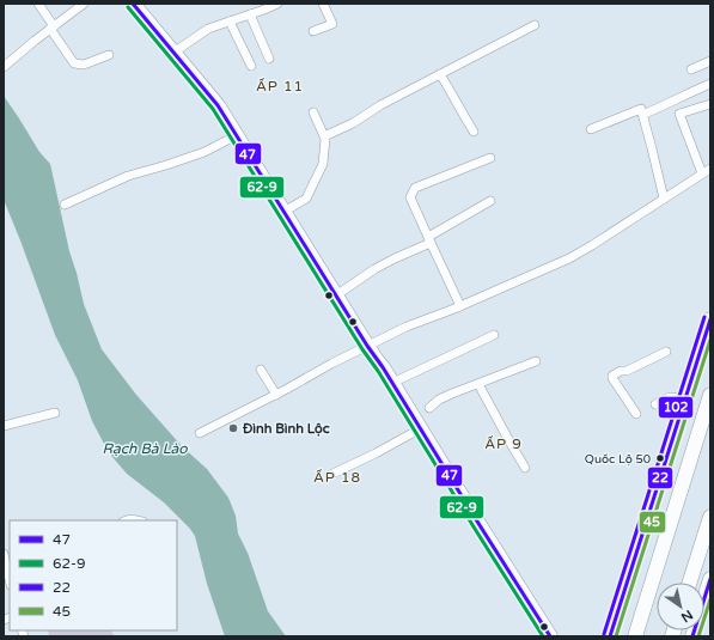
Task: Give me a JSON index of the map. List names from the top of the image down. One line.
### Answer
{"districts":["ẤP 11","ẤP 9","ẤP 18"],"water":["Rạch Bà Lào"],"places":["Đình Bình Lộc","Quốc Lộ 50"],"lines":["transit line 47","transit line 62-9","transit line 102","transit line 22","transit line 45"],"legend":["47","62-9","22","45"],"north":"bottom right"}
